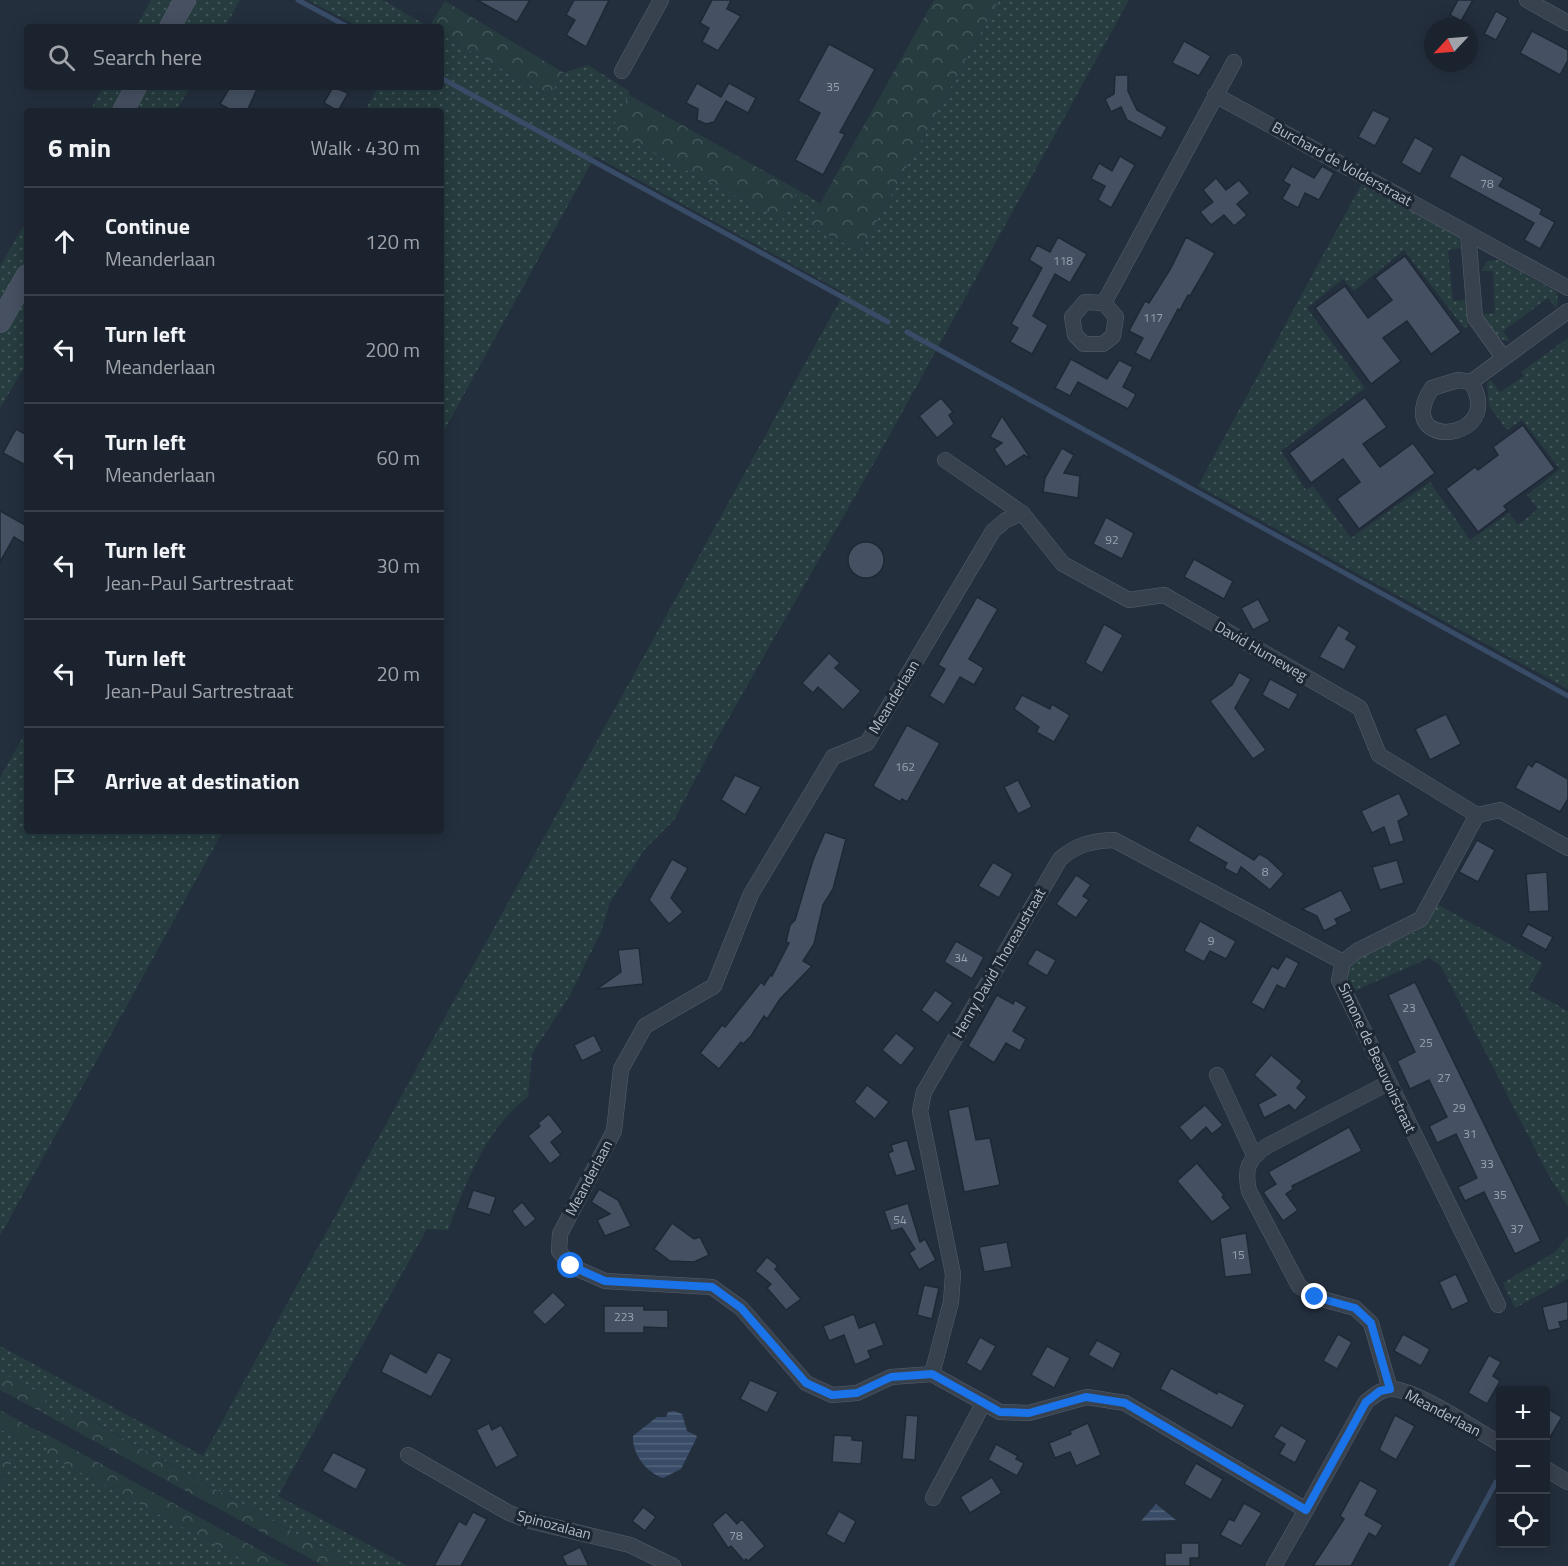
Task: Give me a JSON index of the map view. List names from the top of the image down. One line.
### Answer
{"streets":{"street":["Burchard de Volderstraat","David Humeweg","Meanderlaan","Henry David Thoreaustraat","Simone de Beauvoirstraat","Spinozalaan"]},"crossings":[["David Humeweg","Meanderlaan"],["David Humeweg","Simone de Beauvoirstraat"],["Meanderlaan","Henry David Thoreaustraat"],["Henry David Thoreaustraat","Simone de Beauvoirstraat"]],"house_numbers":["35","78","118","117","92","162","8","9","34","23","25","27","29","31","33","35","54","37","15","223","78"],"north":"bottom left","page":{"search":"Search here","heading":["6 min","Walk · 430 m"],"list":[["Continue","Meanderlaan","120 m"],["Turn left","Meanderlaan","200 m"],["Turn left","Meanderlaan","60 m"],["Turn left","Jean-Paul Sartrestraat","30 m"],["Turn left","Jean-Paul Sartrestraat","20 m"],"Arrive at destination"],"map_buttons":["+","−"]}}
